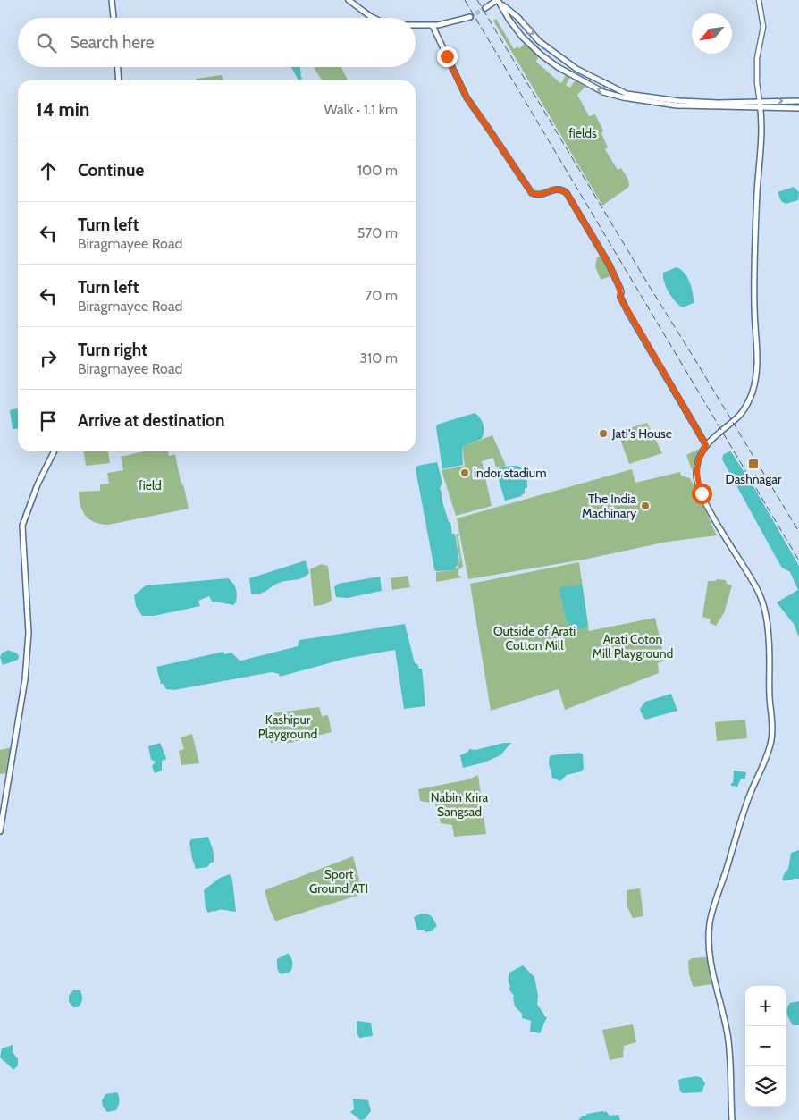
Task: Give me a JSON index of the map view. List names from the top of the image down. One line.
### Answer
{"parks":["fields","field","Outside of Arati Cotton Mill","Arati Coton Mill Playground","Kashipur Playground","Nabin Krira Sangsad","Sport Ground ATI"],"places":{"other":["Jati's House","indor stadium","The India Machinary"],"transit":["Dashnagar"]},"north":"bottom left","page":{"search":"Search here","heading":["14 min","Walk · 1.1 km"],"list":[["Continue","100 m"],["Turn left","Biragmayee Road","570 m"],["Turn left","Biragmayee Road","70 m"],["Turn right","Biragmayee Road","310 m"],"Arrive at destination"],"map_buttons":["+","−"]}}
